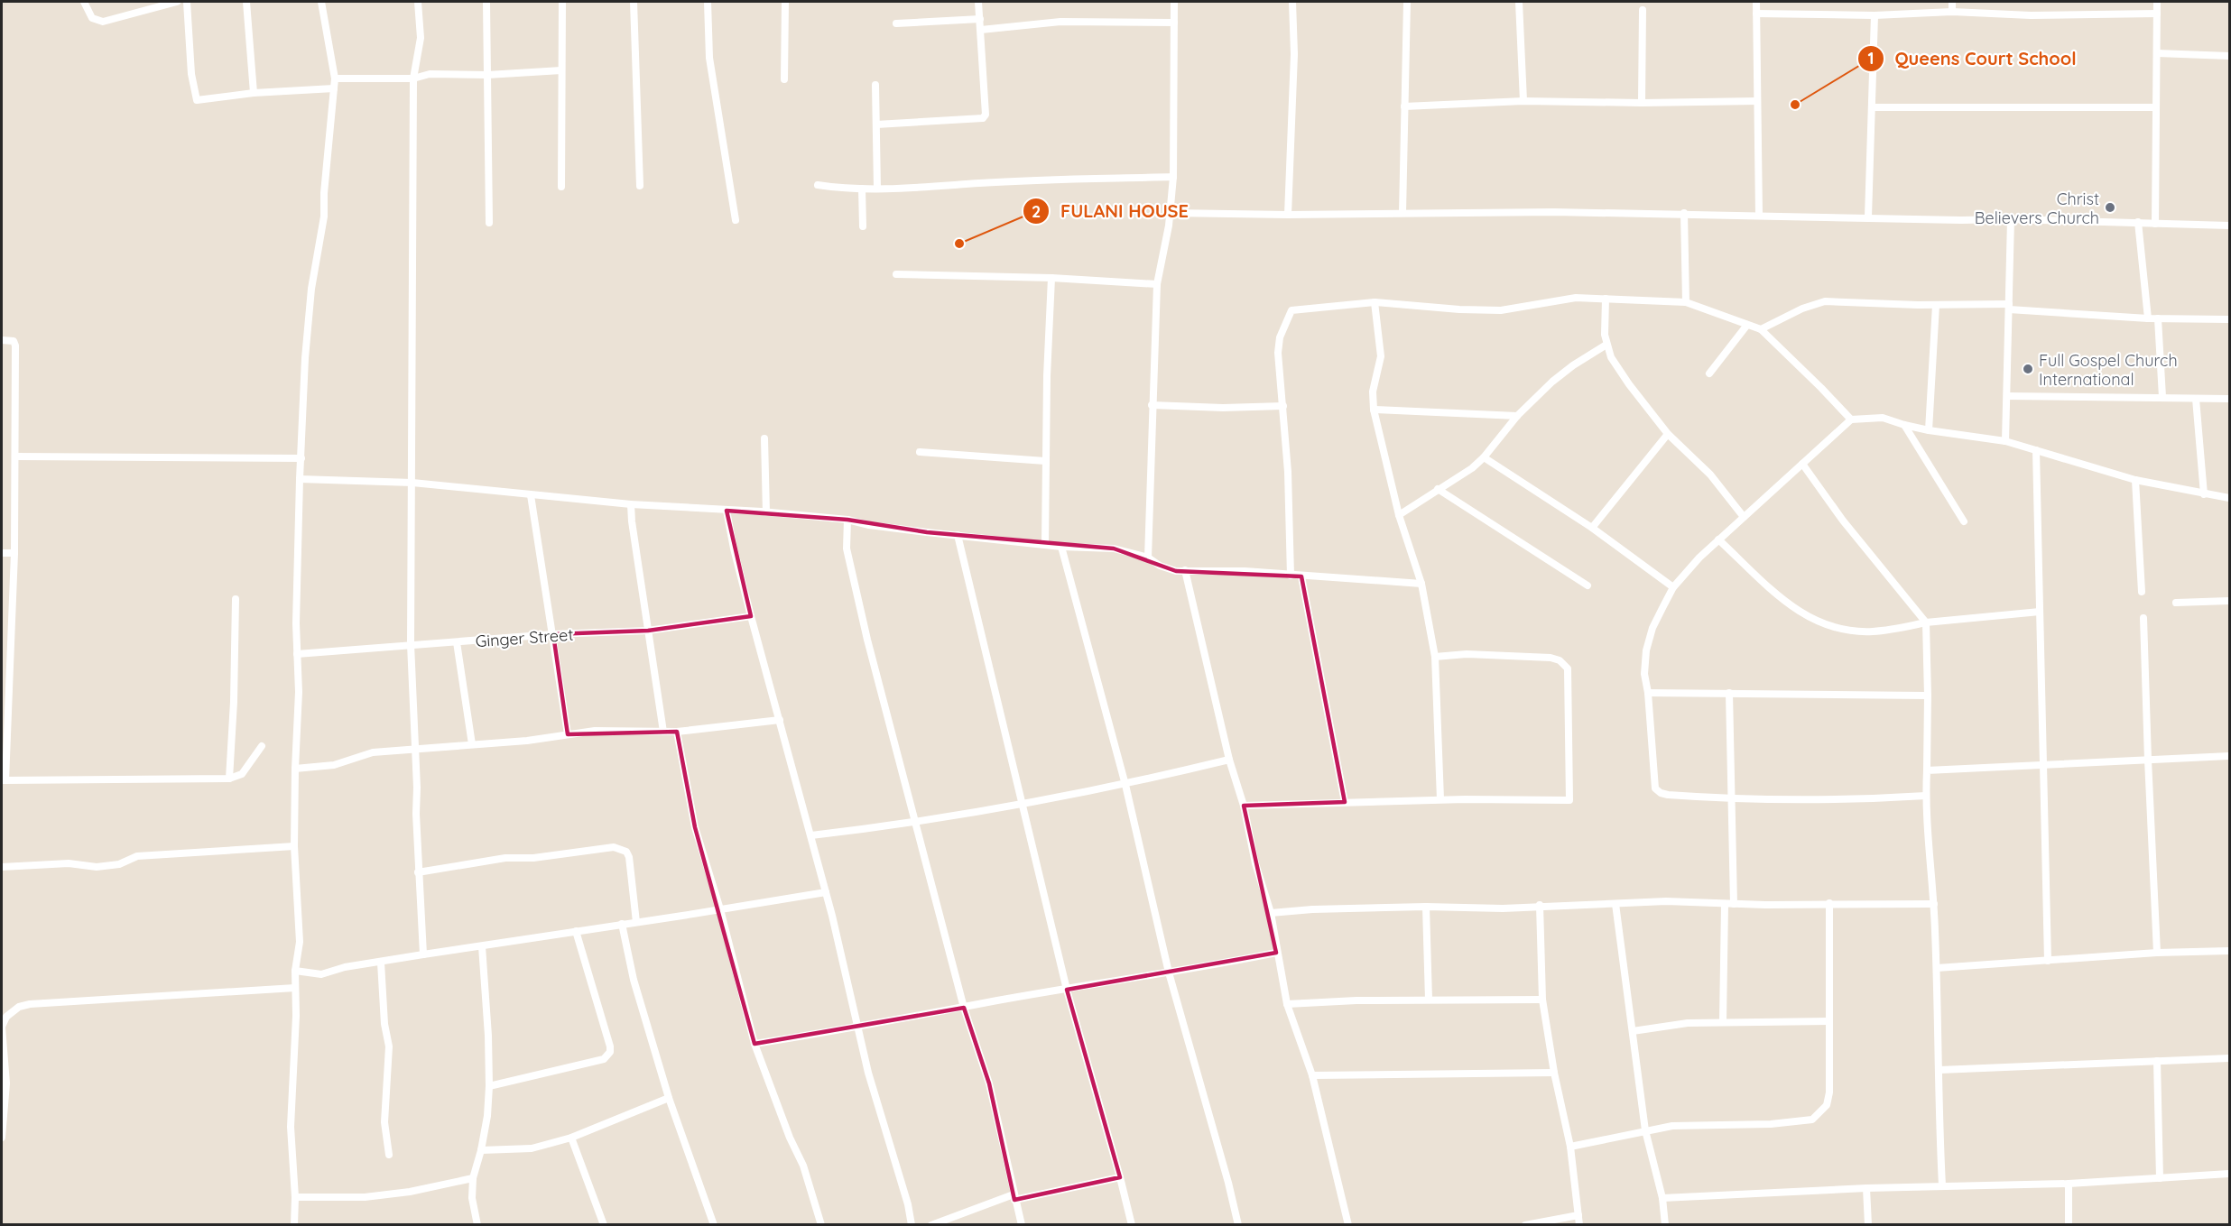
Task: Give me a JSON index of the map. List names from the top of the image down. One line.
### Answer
{"streets":{"street":["Ginger Street"]},"places":["Queens Court School","Christ Believers Church","FULANI HOUSE","Full Gospel Church International"]}
